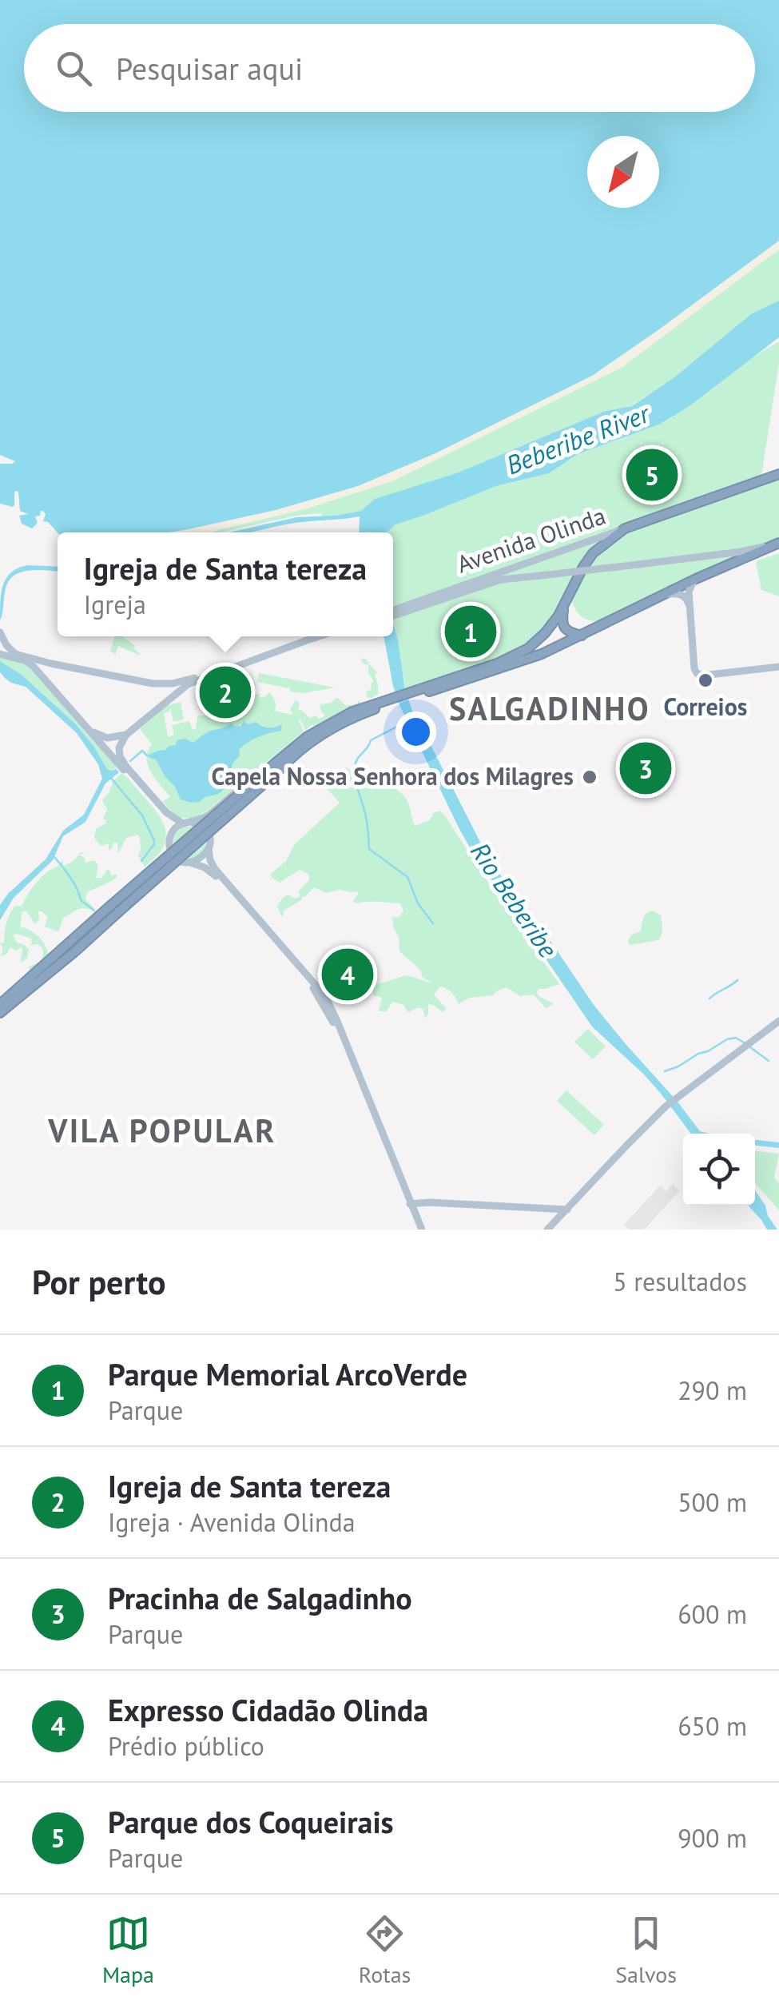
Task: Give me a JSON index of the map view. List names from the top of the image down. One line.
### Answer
{"streets":{"highway":["Avenida Olinda"]},"districts":["SALGADINHO","VILA POPULAR"],"water":["Beberibe River","Rio Beberibe"],"places":["Correios","Capela Nossa Senhora dos Milagres"],"north":"bottom left","page":{"search":"Pesquisar aqui","pins":["5","1","2","3","4"],"popup":["Igreja de Santa tereza","Igreja"],"heading":["Por perto","5 resultados"],"list":[{"mark":"1","name":"Parque Memorial ArcoVerde","note":"Parque","value":"290 m"},{"mark":"2","name":"Igreja de Santa tereza","note":"Igreja · Avenida Olinda","value":"500 m"},{"mark":"3","name":"Pracinha de Salgadinho","note":"Parque","value":"600 m"},{"mark":"4","name":"Expresso Cidadão Olinda","note":"Prédio público","value":"650 m"},{"mark":"5","name":"Parque dos Coqueirais","note":"Parque","value":"900 m"}],"nav":["Mapa","Rotas","Salvos"]}}
